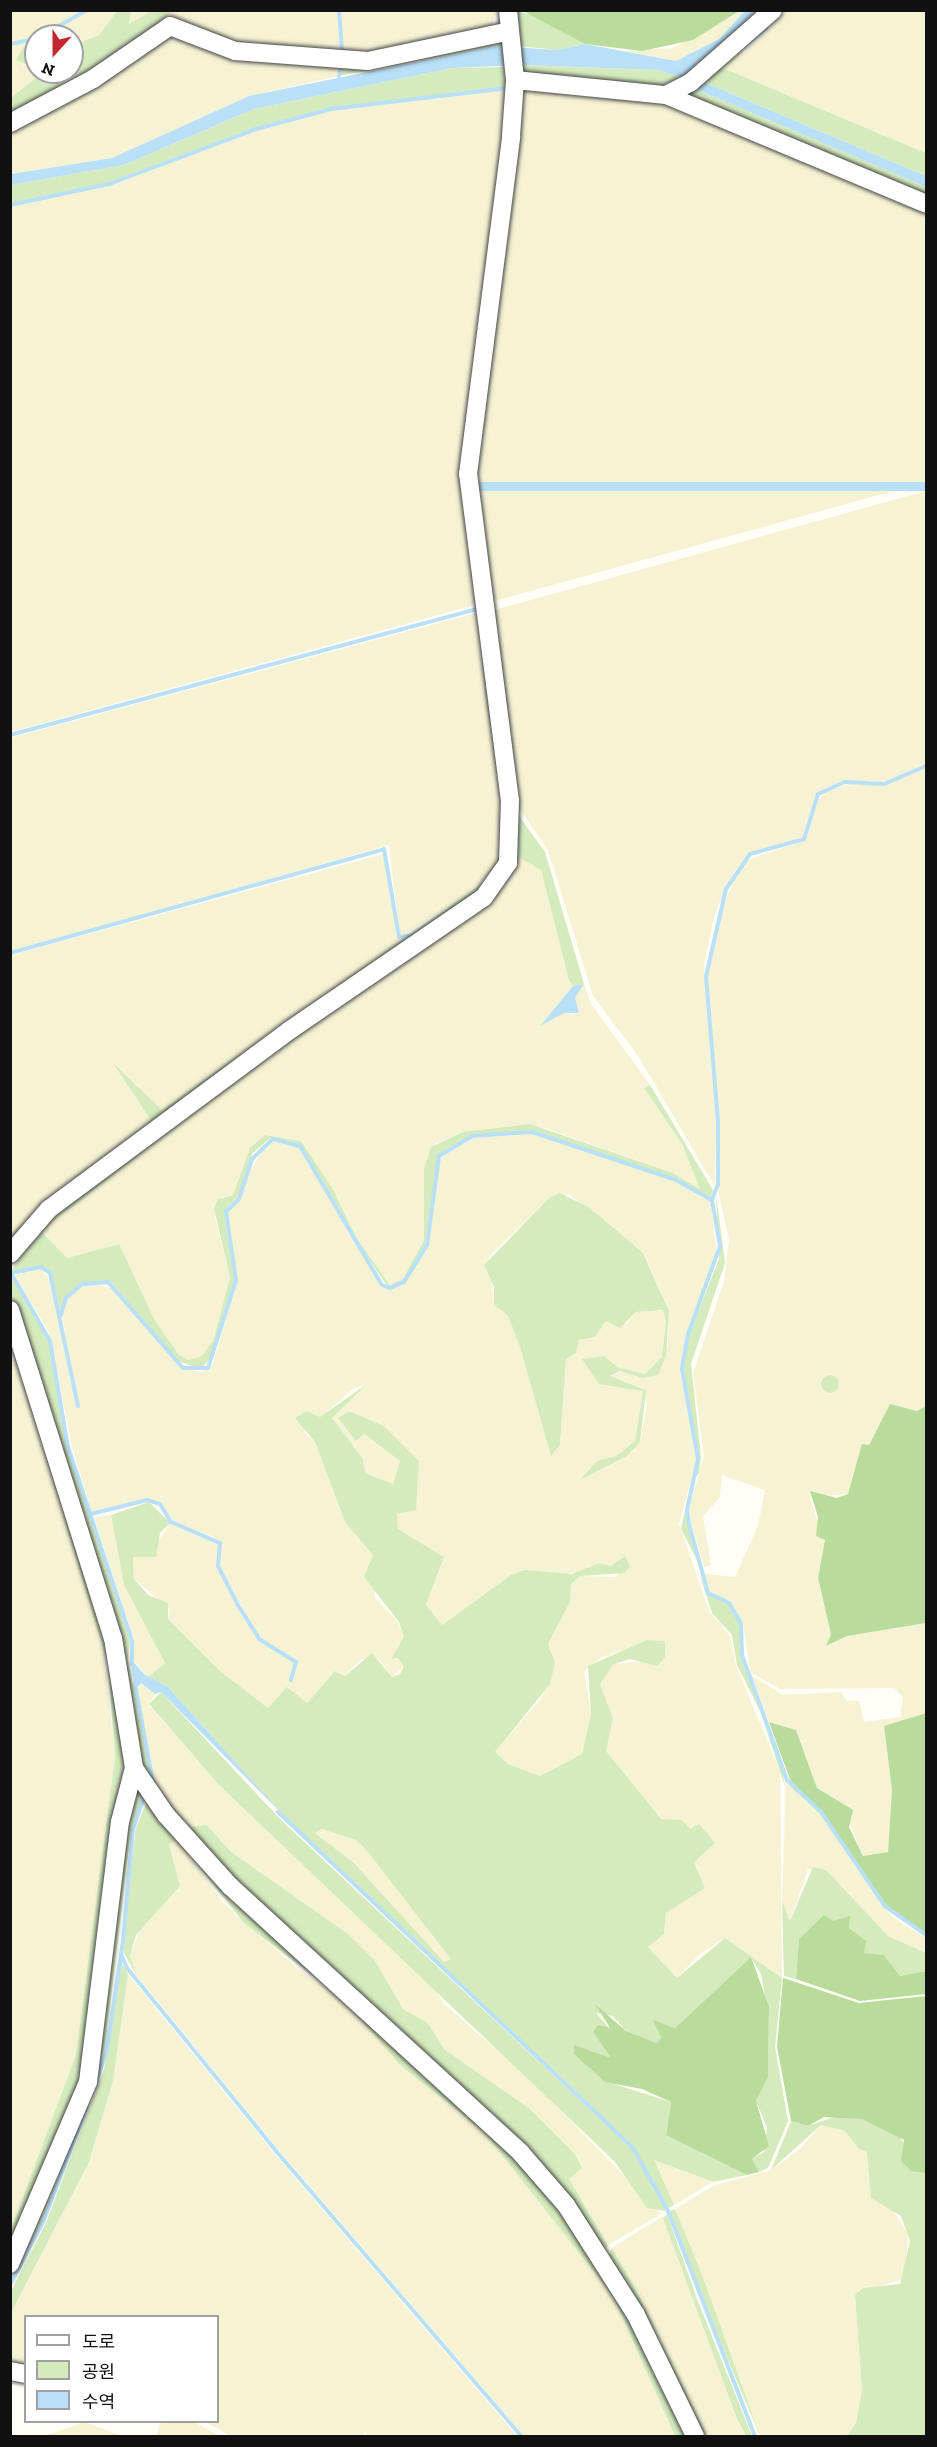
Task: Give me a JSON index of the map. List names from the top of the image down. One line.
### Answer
{"legend":["도로","공원","수역"],"north":"bottom"}
